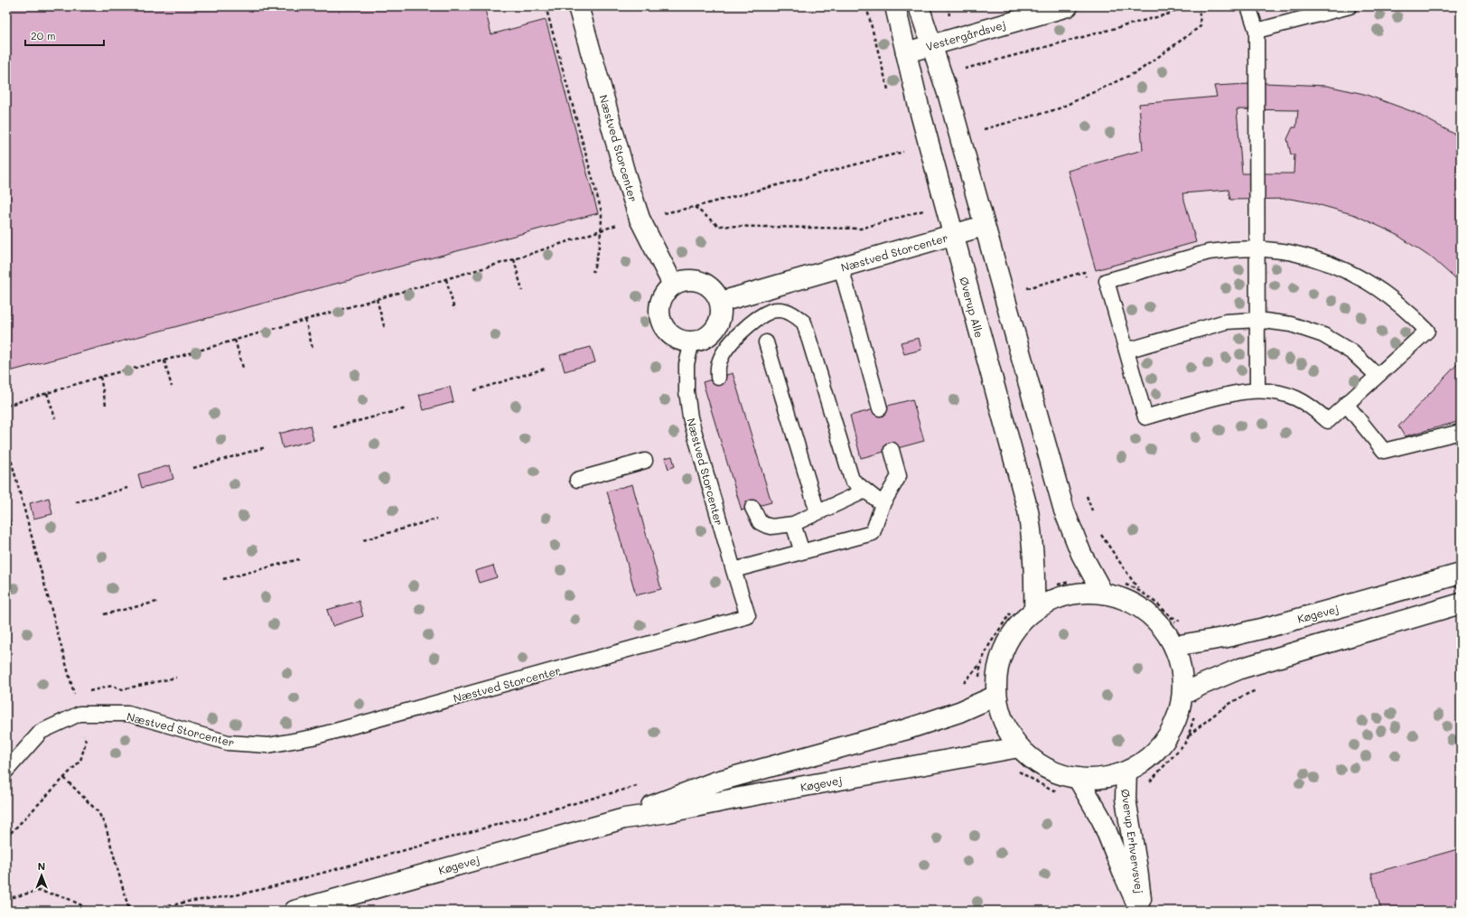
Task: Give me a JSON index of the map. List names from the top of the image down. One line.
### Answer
{"streets":{"street":["Vestergårdsvej","Næstved Storcenter","Øverup Alle","Køgevej","Øverup Erhvervsvej"]},"crossings":[["Vestergårdsvej","Øverup Alle"],["Næstved Storcenter","Øverup Alle"]],"scale_bar":"20 m","north":"top"}
